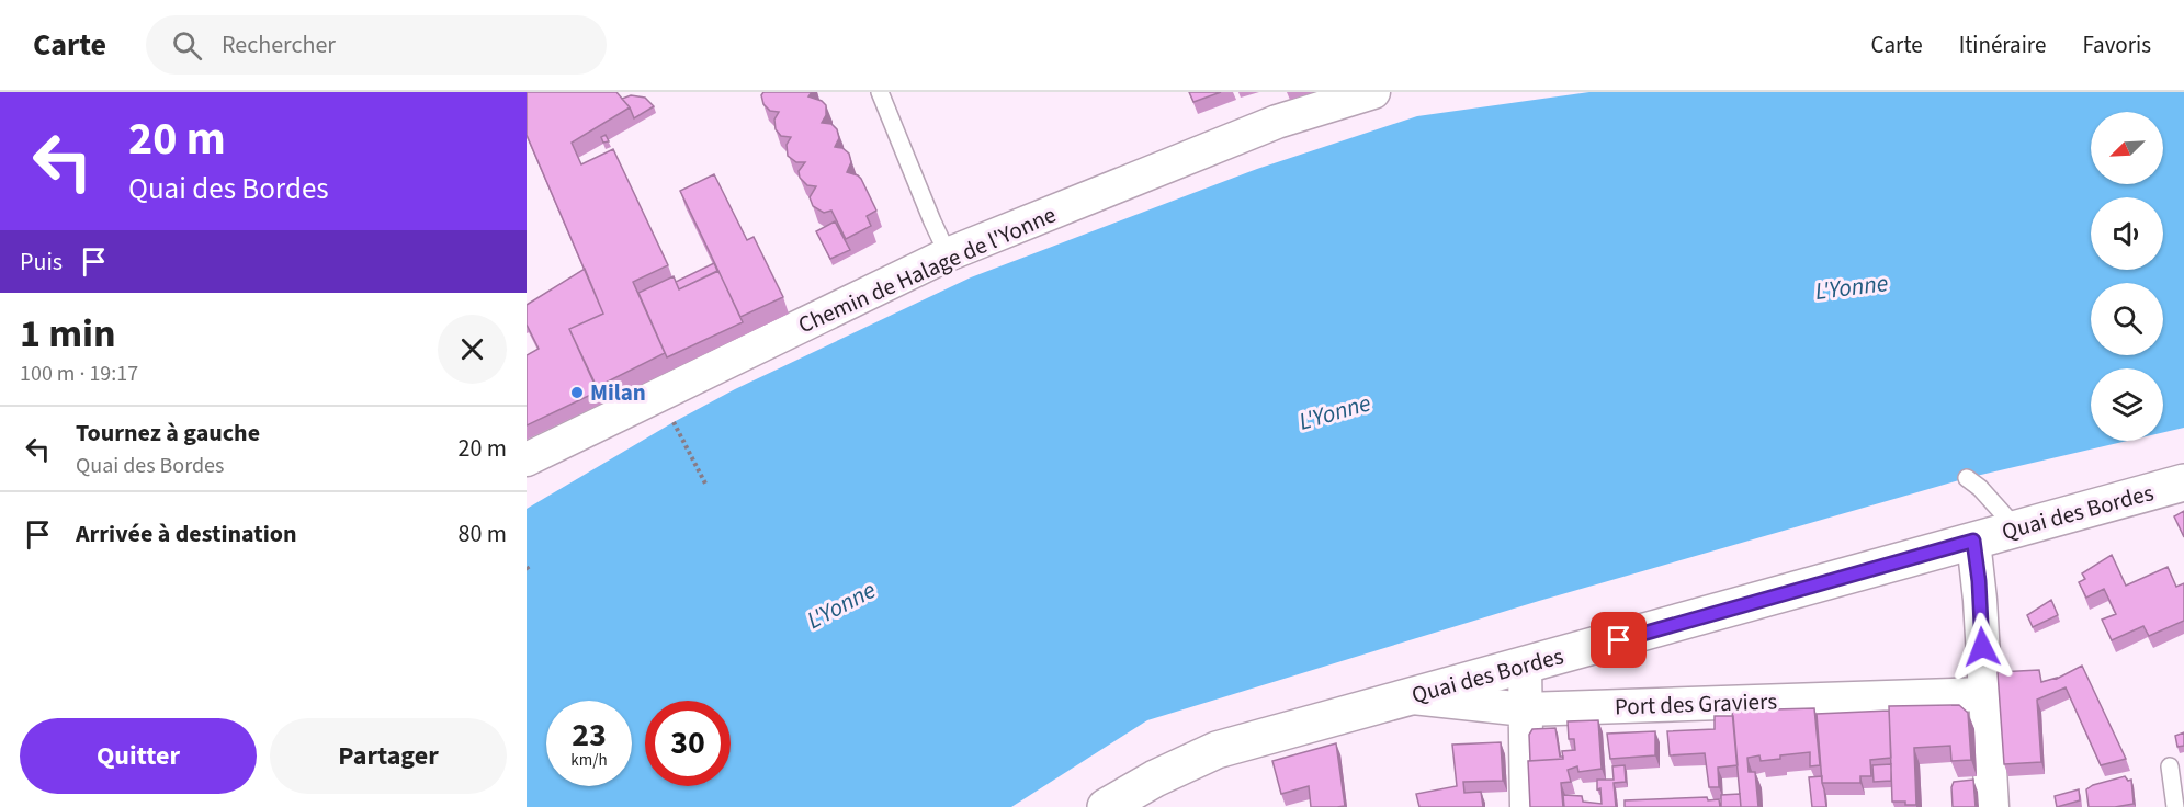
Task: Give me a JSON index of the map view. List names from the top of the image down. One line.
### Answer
{"streets":{"main road":["Quai des Bordes"],"street":["Chemin de Halage de l'Yonne","Port des Graviers"]},"crossings":[["Quai des Bordes","Port des Graviers"]],"water":["L'Yonne"],"places":["Milan"],"north":"bottom left","page":{"header":"Carte","search":"Rechercher","nav":["Carte","Itinéraire","Favoris"],"turn":["20 m","Quai des Bordes"],"then":"Puis","heading":["1 min","100 m · 19:17"],"list":[{"name":"Tournez à gauche","note":"Quai des Bordes","value":"20 m"},{"name":"Arrivée à destination","value":"80 m"}],"speed":"23 km/h","limit":"30","buttons":["Quitter","Partager"]}}
